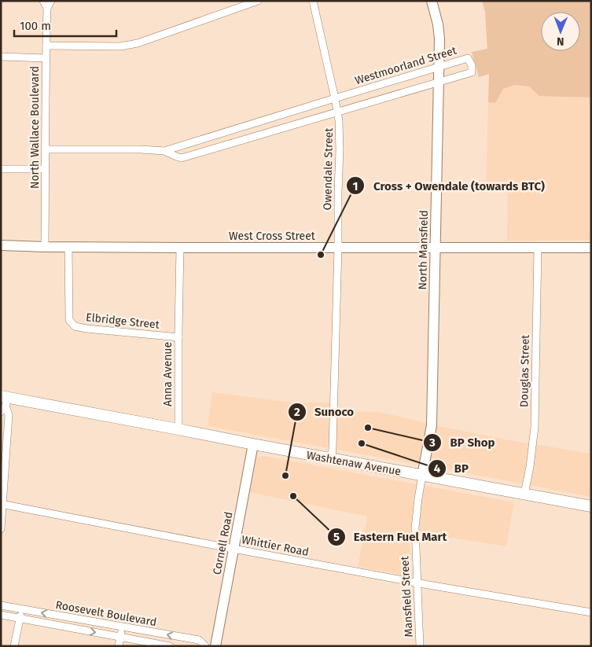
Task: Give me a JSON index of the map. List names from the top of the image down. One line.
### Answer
{"streets":{"main road":["Washtenaw Avenue"],"street":["Westmoorland Street","North Wallace Boulevard","Owendale Street","West Cross Street","North Mansfield","Elbridge Street","Douglas Street","Anna Avenue","Cornell Road","Whittier Road","Mansfield Street","Roosevelt Boulevard"]},"crossings":[["Westmoorland Street","North Wallace Boulevard"],["Westmoorland Street","Owendale Street"],["Westmoorland Street","North Mansfield"],["North Wallace Boulevard","West Cross Street"],["Owendale Street","West Cross Street"],["Owendale Street","Washtenaw Avenue"],["West Cross Street","North Mansfield"],["West Cross Street","Elbridge Street"],["West Cross Street","Douglas Street"],["West Cross Street","Anna Avenue"],["North Mansfield","Washtenaw Avenue"],["North Mansfield","Mansfield Street"],["Elbridge Street","Anna Avenue"],["Douglas Street","Washtenaw Avenue"],["Anna Avenue","Washtenaw Avenue"],["Washtenaw Avenue","Cornell Road"],["Washtenaw Avenue","Mansfield Street"],["Cornell Road","Whittier Road"],["Whittier Road","Mansfield Street"]],"places":["Cross + Owendale (towards BTC)","BP Shop","BP","Sunoco","Eastern Fuel Mart"],"scale_bar":"100 m","north":"bottom"}
